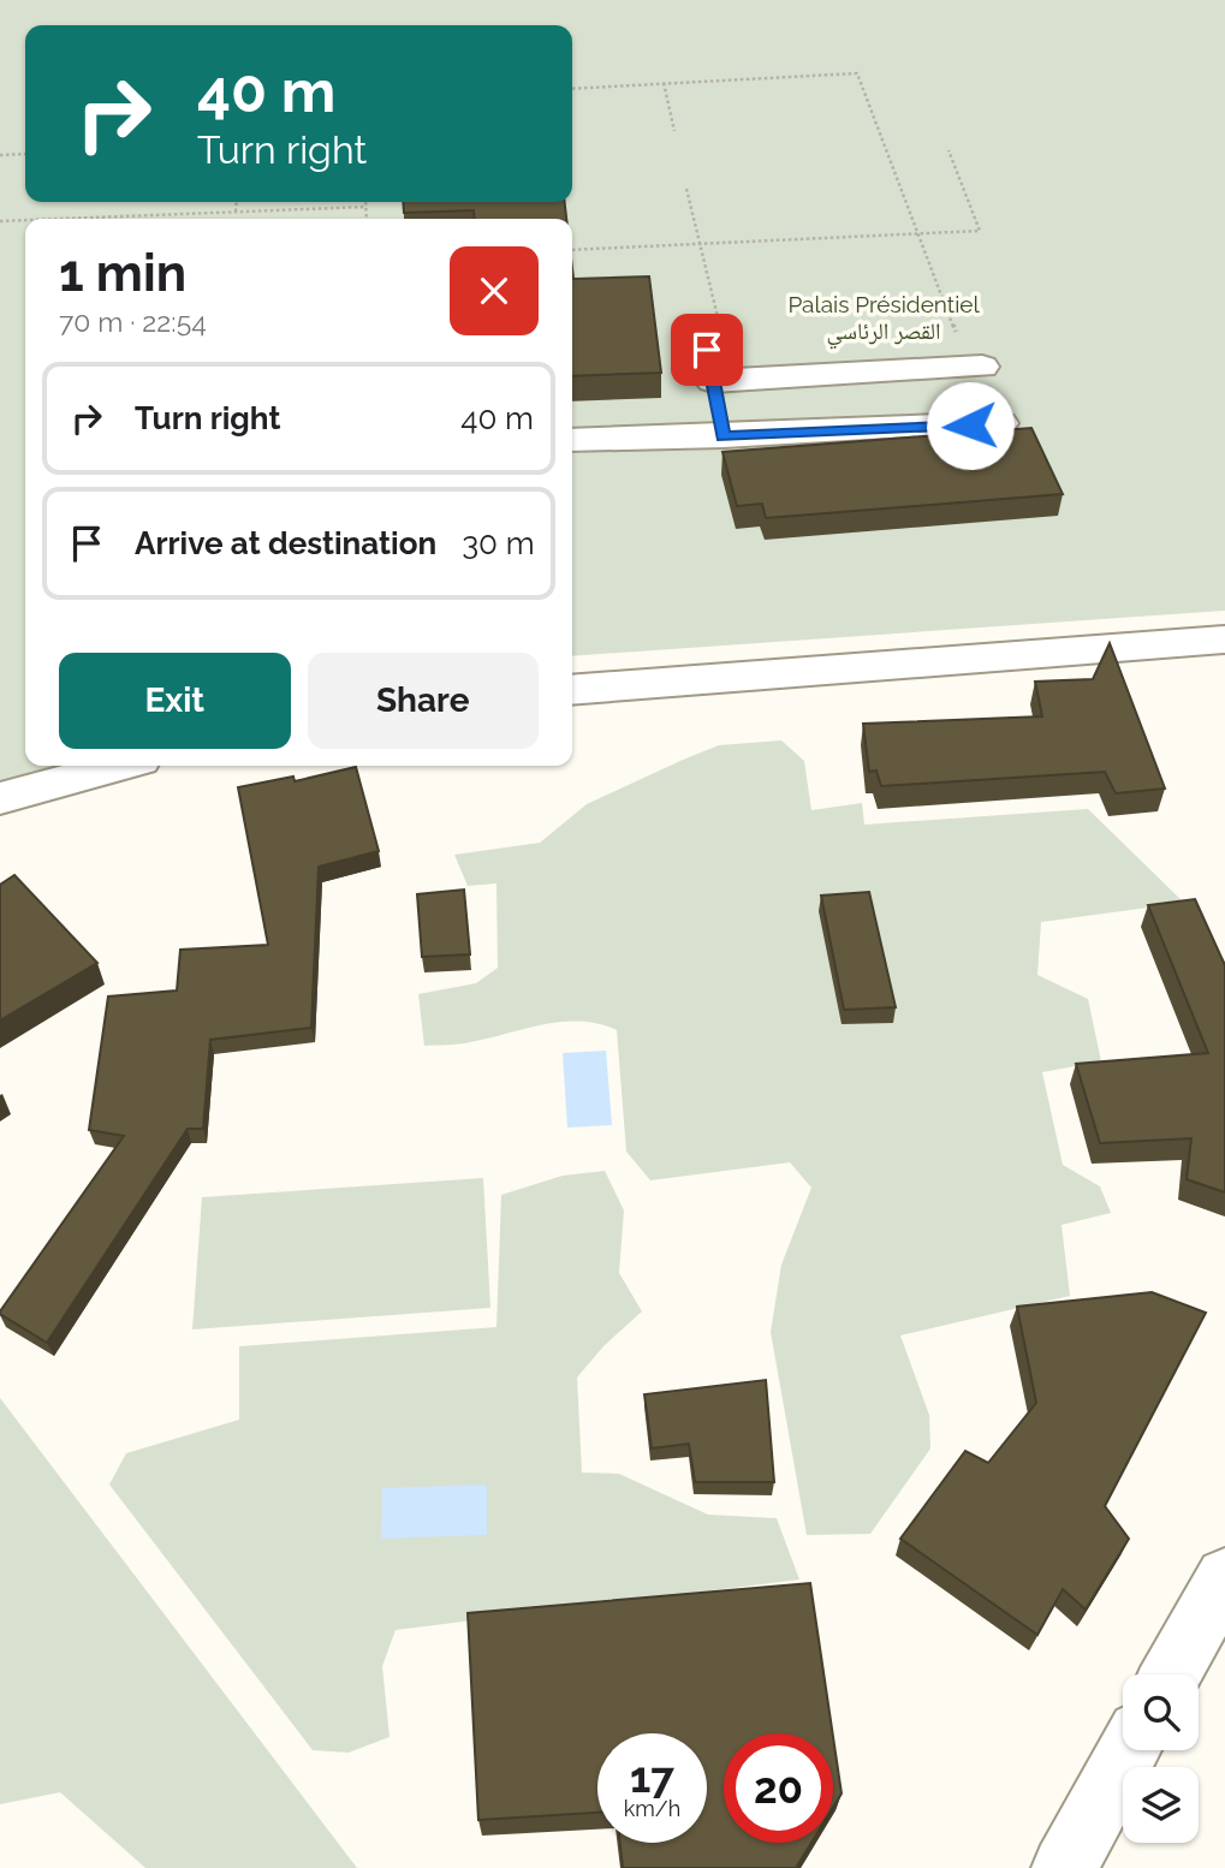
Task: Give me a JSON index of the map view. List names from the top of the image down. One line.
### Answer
{"parks":["Palais Présidentiel القصر الرئاسي"],"page":{"turn":["40 m","Turn right"],"heading":["1 min","70 m · 22:54"],"list":[{"name":"Turn right","value":"40 m"},{"name":"Arrive at destination","value":"30 m"}],"buttons":["Exit","Share"],"speed":"17 km/h","limit":"20"}}
